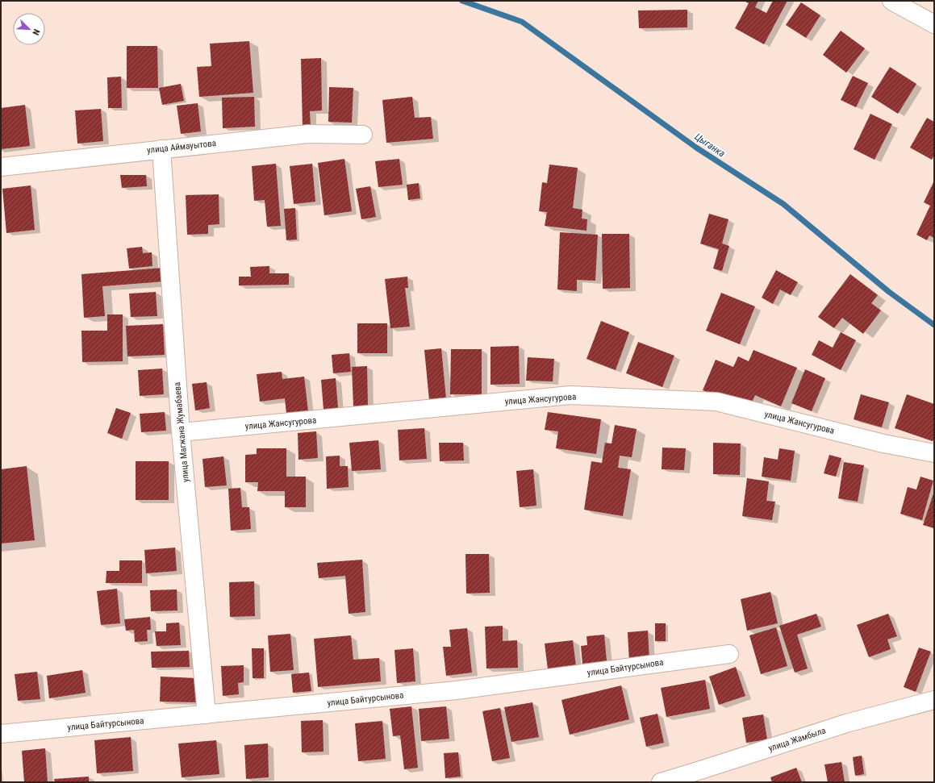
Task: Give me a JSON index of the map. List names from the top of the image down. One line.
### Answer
{"streets":{"street":["улица Аймауытова","улица Жансугурова","улица Магжана Жумабаева","улица Байтурсынова","улица Жамбыла"]},"crossings":[["улица Аймауытова","улица Магжана Жумабаева"],["улица Жансугурова","улица Магжана Жумабаева"],["улица Магжана Жумабаева","улица Байтурсынова"]],"water":["Цыганка"],"north":"bottom right"}
